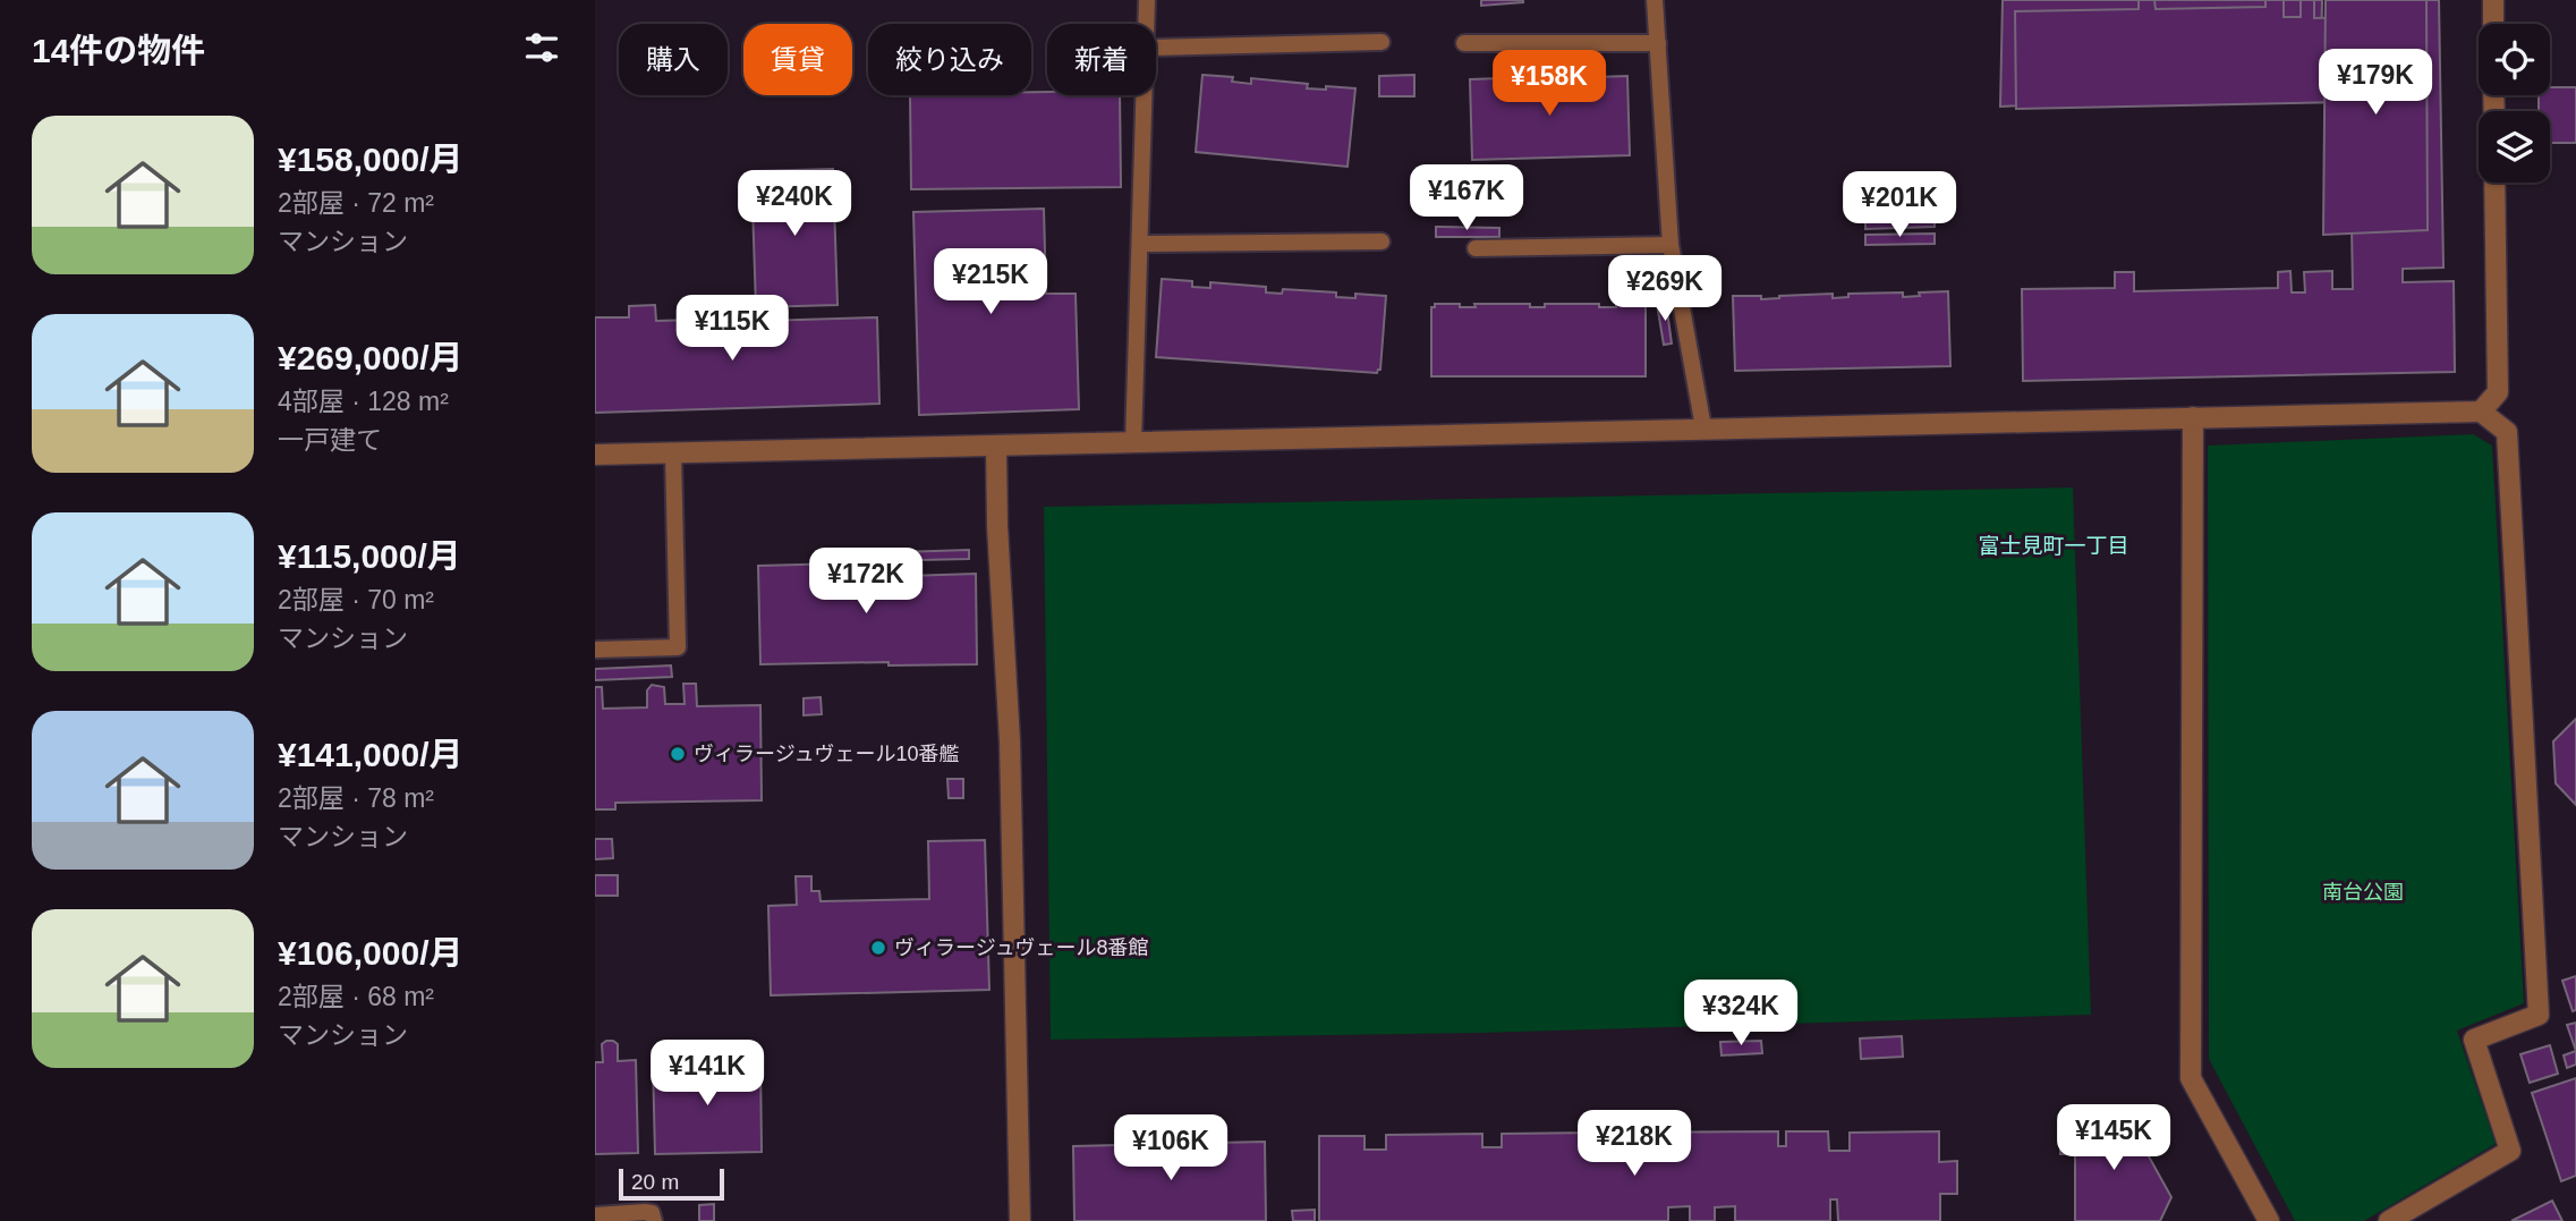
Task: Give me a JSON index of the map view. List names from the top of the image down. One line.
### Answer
{"districts":["富士見町一丁目"],"parks":["南台公園"],"places":["ヴィラージュヴェール10番艦","ヴィラージュヴェール8番館"],"scale_bar":"20 m","page":{"heading":"14件の物件","chip":["購入","賃貸","絞り込み","新着"],"price":["¥179K","¥158K","¥167K","¥240K","¥201K","¥215K","¥269K","¥115K","¥172K","¥324K","¥141K","¥145K","¥218K","¥106K"],"list":[{"name":"¥158,000/月","note":"2部屋 · 72 m² · マンション"},{"name":"¥269,000/月","note":"4部屋 · 128 m² · 一戸建て"},{"name":"¥115,000/月","note":"2部屋 · 70 m² · マンション"},{"name":"¥141,000/月","note":"2部屋 · 78 m² · マンション"},{"name":"¥106,000/月","note":"2部屋 · 68 m² · マンション"}],"scale":"20 m"}}
